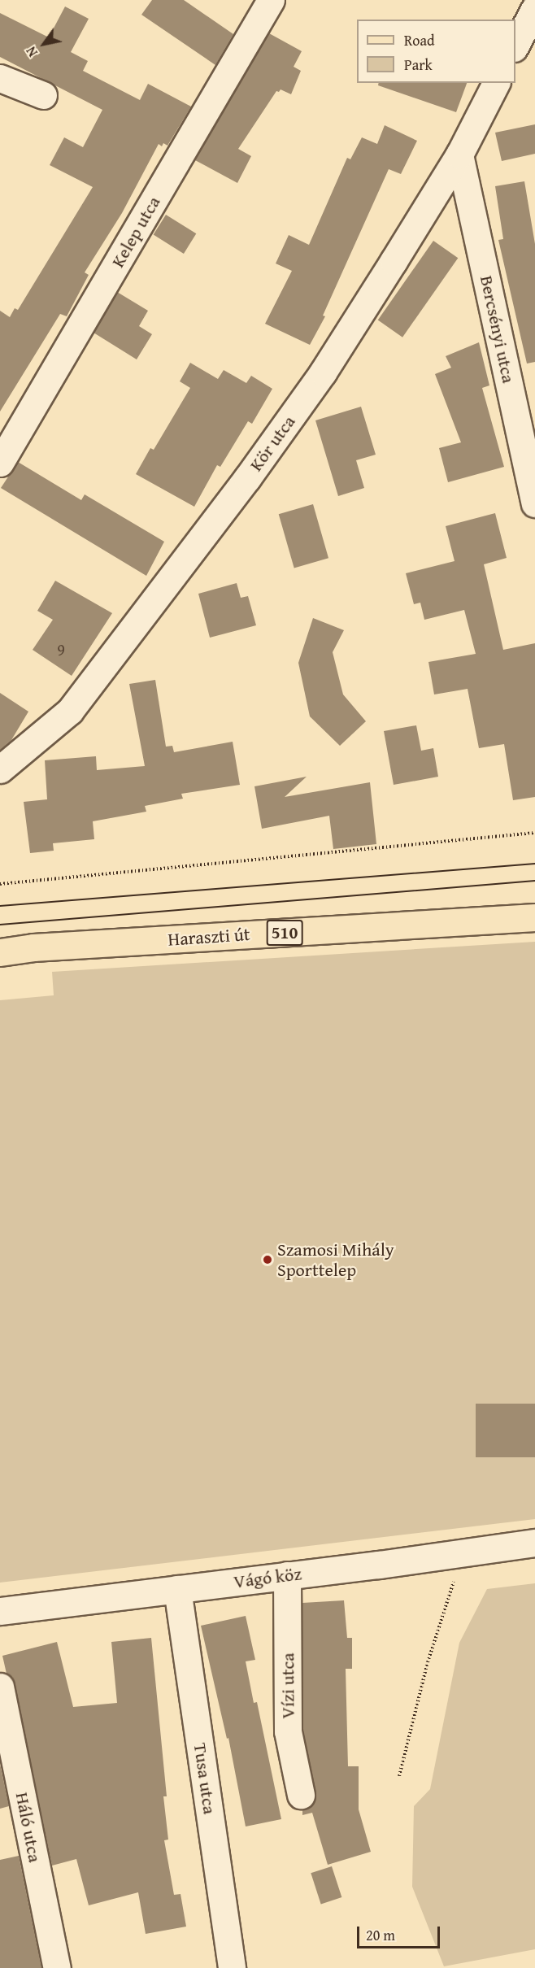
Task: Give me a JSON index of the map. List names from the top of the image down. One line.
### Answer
{"streets":{"main road":["510","Haraszti út"],"street":["Kelep utca","Bercsényi utca","Kör utca","Vágó köz","Vízi utca","Tusa utca","Háló utca"]},"crossings":[["Bercsényi utca","Kör utca"],["Vágó köz","Vízi utca"],["Vágó köz","Tusa utca"]],"places":["Szamosi Mihály Sporttelep"],"house_numbers":["9"],"legend":["Road","Park"],"scale_bar":"20 m","north":"bottom left"}
